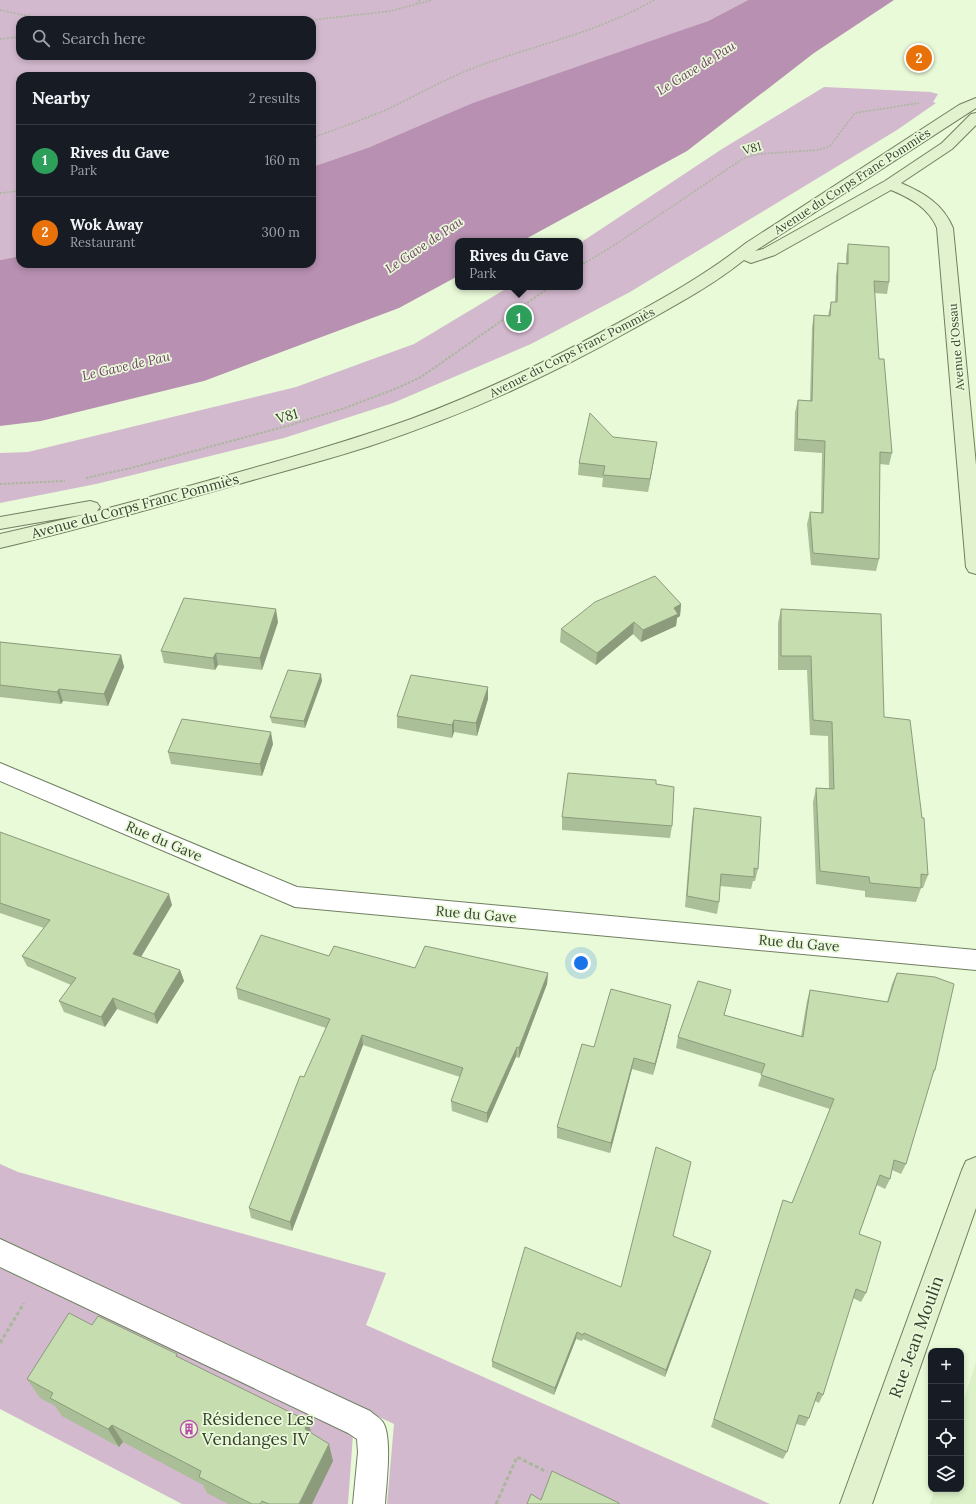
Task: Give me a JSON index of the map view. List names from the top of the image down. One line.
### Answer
{"streets":{"main road":["Avenue du Corps Franc Pommiès","Avenue d'Ossau","Rue Jean Moulin"],"street":["Rue du Gave"],"path":["V81"]},"crossings":[["Avenue du Corps Franc Pommiès","Avenue d'Ossau"]],"water":["Le Gave de Pau"],"places":{"building":["Résidence Les Vendanges IV"]},"page":{"search":"Search here","pins":["2","1"],"heading":["Nearby","2 results"],"list":[{"mark":"1","name":"Rives du Gave","note":"Park","value":"160 m"},{"mark":"2","name":"Wok Away","note":"Restaurant","value":"300 m"}],"popup":["Rives du Gave","Park"],"map_buttons":["+","−"]}}
